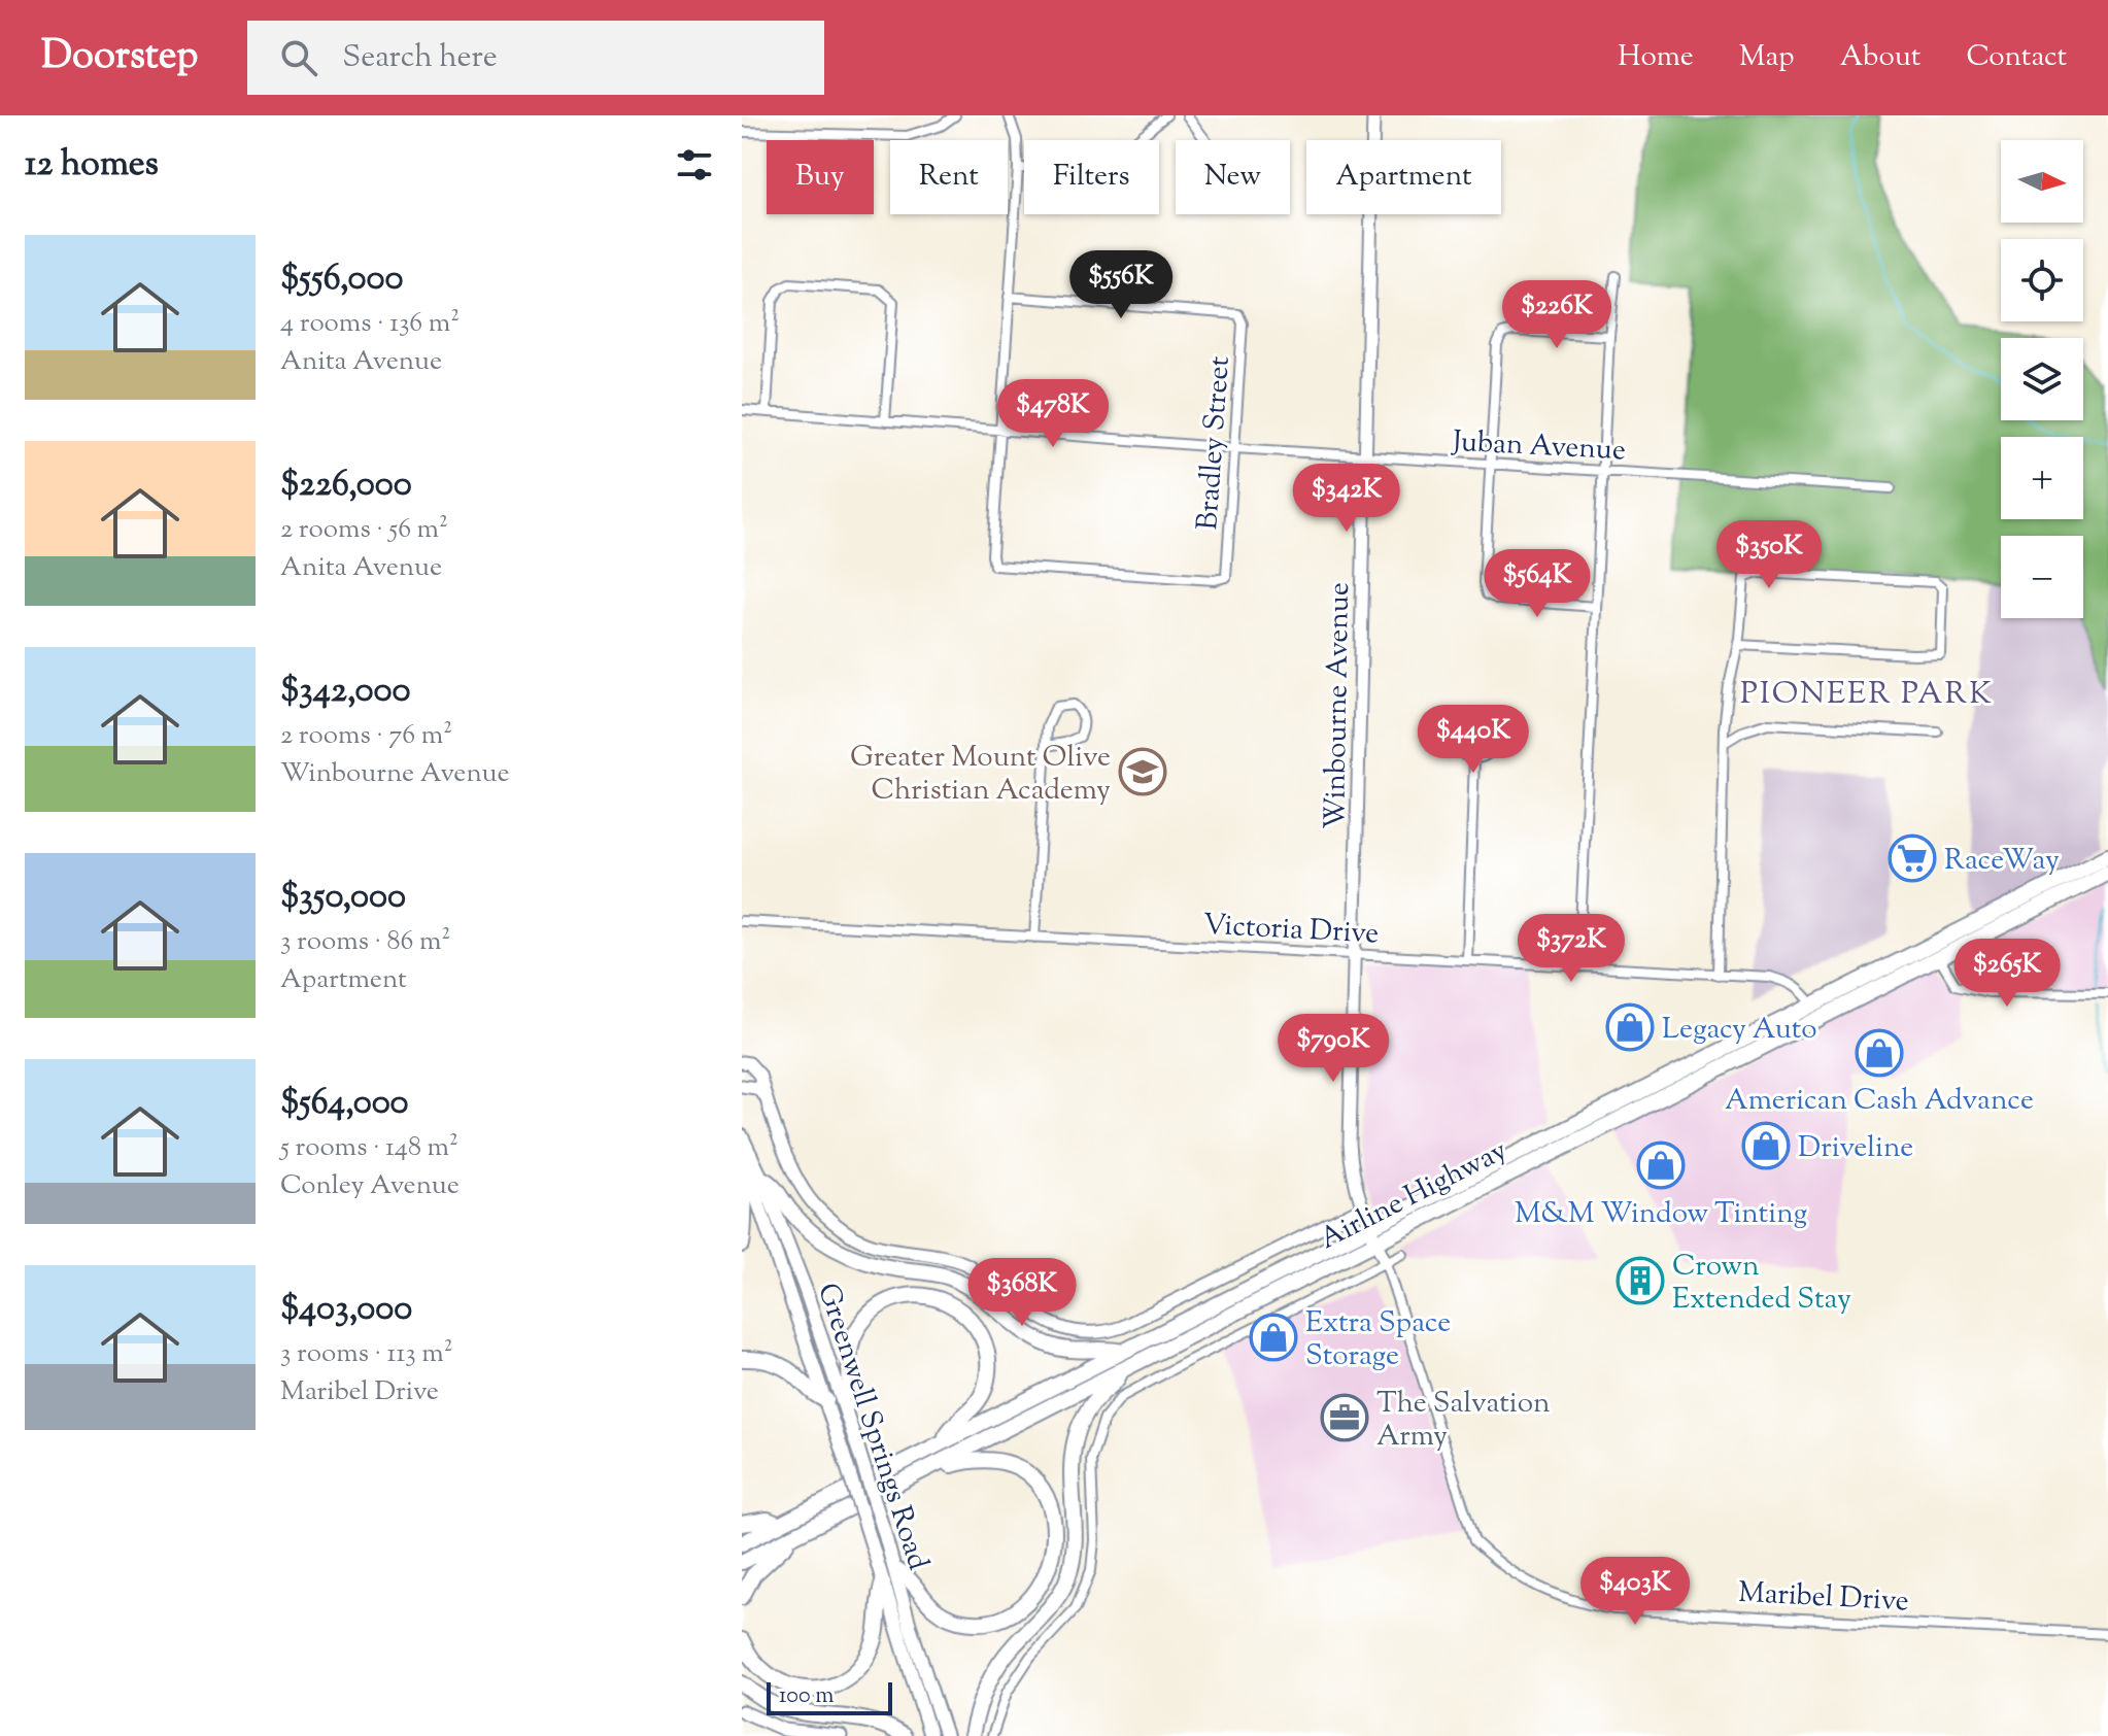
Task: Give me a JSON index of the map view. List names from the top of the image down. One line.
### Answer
{"streets":{"highway":["Airline Highway"],"main road":["Greenwell Springs Road"],"street":["Bradley Street","Juban Avenue","Winbourne Avenue","Victoria Drive","Maribel Drive"]},"crossings":[["Bradley Street","Juban Avenue"],["Juban Avenue","Winbourne Avenue"],["Winbourne Avenue","Victoria Drive"],["Winbourne Avenue","Airline Highway"],["Winbourne Avenue","Maribel Drive"],["Victoria Drive","Airline Highway"],["Airline Highway","Maribel Drive"]],"districts":["PIONEER PARK"],"places":{"school or university":["Greater Mount Olive Christian Academy"],"supermarket":["RaceWay"],"shop":["Legacy Auto","American Cash Advance","Driveline","M&M Window Tinting","Extra Space Storage"],"building":["Crown Extended Stay"],"office":["The Salvation Army"]},"scale_bar":"100 m","north":"right","page":{"header":"Doorstep","search":"Search here","nav":["Home","Map","About","Contact"],"heading":"12 homes","map_buttons":["+","−"],"chip":["Buy","Rent","Filters","New","Apartment"],"list":[{"name":"$556,000","note":"4 rooms · 136 m² · Anita Avenue"},{"name":"$226,000","note":"2 rooms · 56 m² · Anita Avenue"},{"name":"$342,000","note":"2 rooms · 76 m² · Winbourne Avenue"},{"name":"$350,000","note":"3 rooms · 86 m² · Apartment"},{"name":"$564,000","note":"5 rooms · 148 m² · Conley Avenue"},{"name":"$403,000","note":"3 rooms · 113 m² · Maribel Drive"}],"price":["$556K","$226K","$478K","$342K","$350K","$564K","$440K","$372K","$265K","$790K","$368K","$403K"],"scale":"100 m"}}
